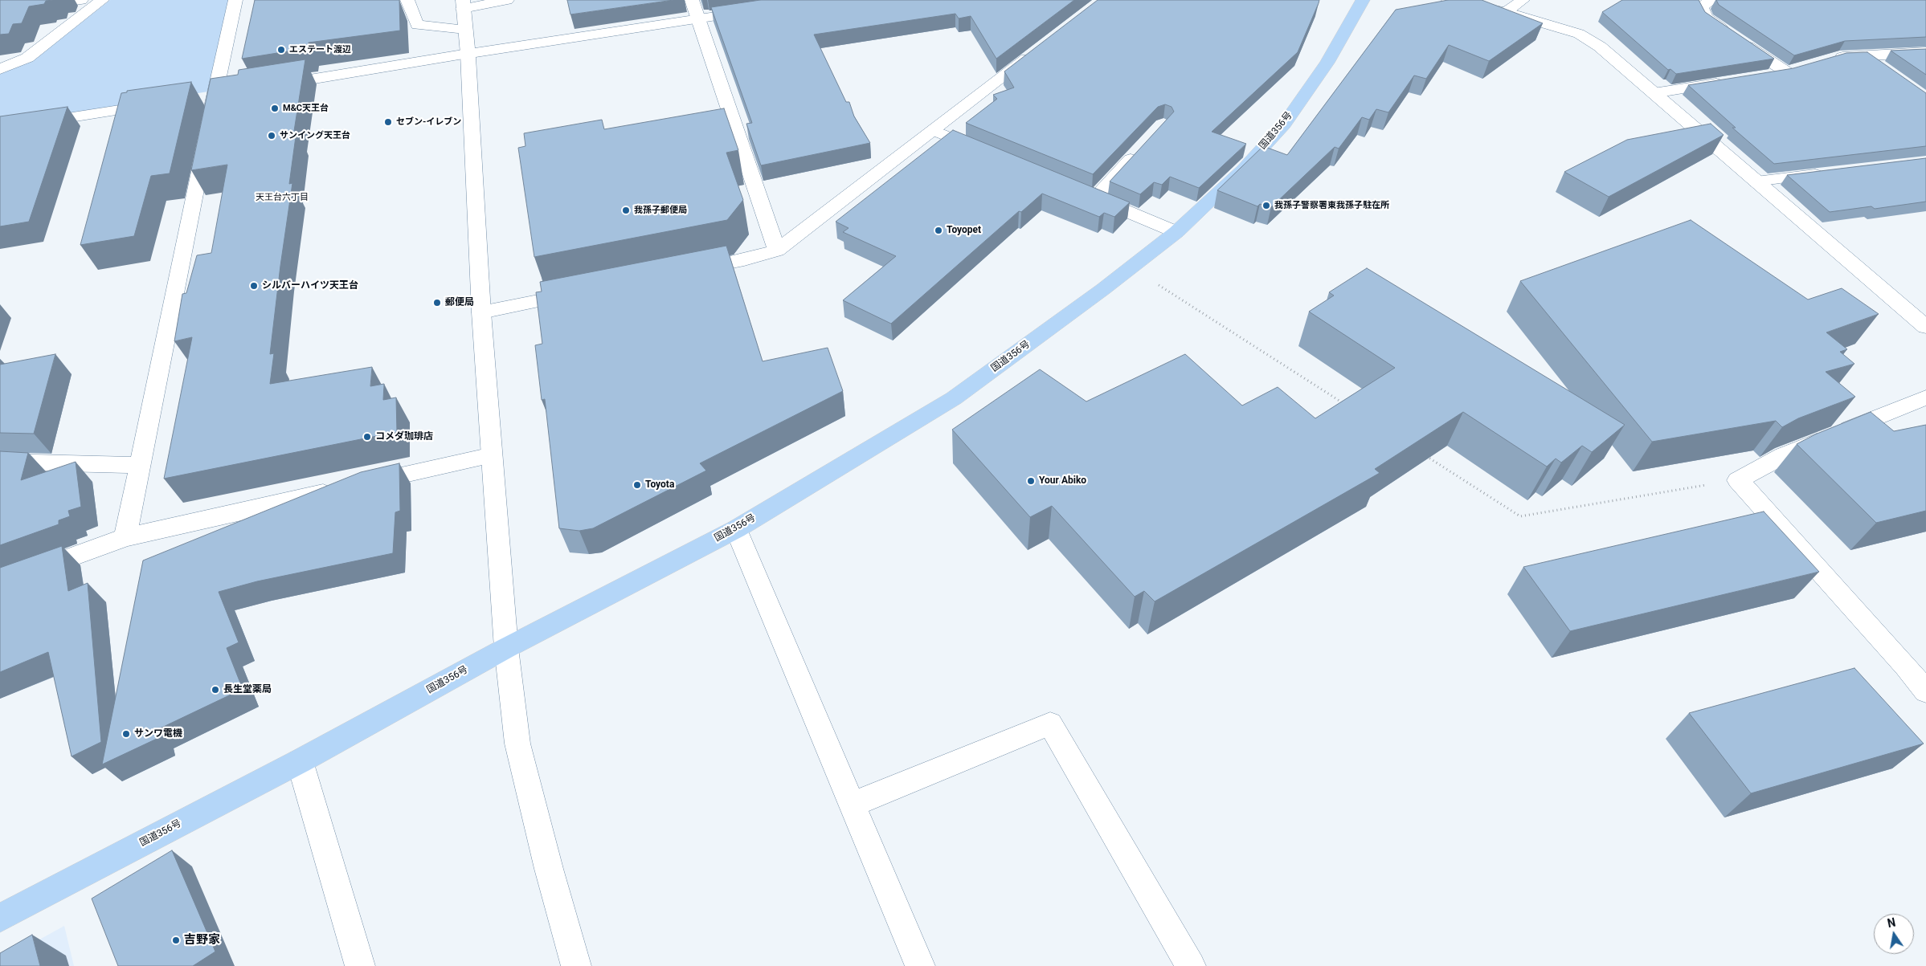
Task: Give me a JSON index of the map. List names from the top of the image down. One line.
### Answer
{"streets":{"highway":["国道356号"]},"districts":["天王台六丁目"],"places":["エステート渡辺","M&C天王台","セブン-イレブン","サンイング天王台","我孫子警察署東我孫子駐在所","我孫子郵便局","Toyopet","シルバーハイツ天王台","郵便局","コメダ珈琲店","Your Abiko","Toyota","長生堂薬局","サンワ電機","吉野家"],"north":"top"}
